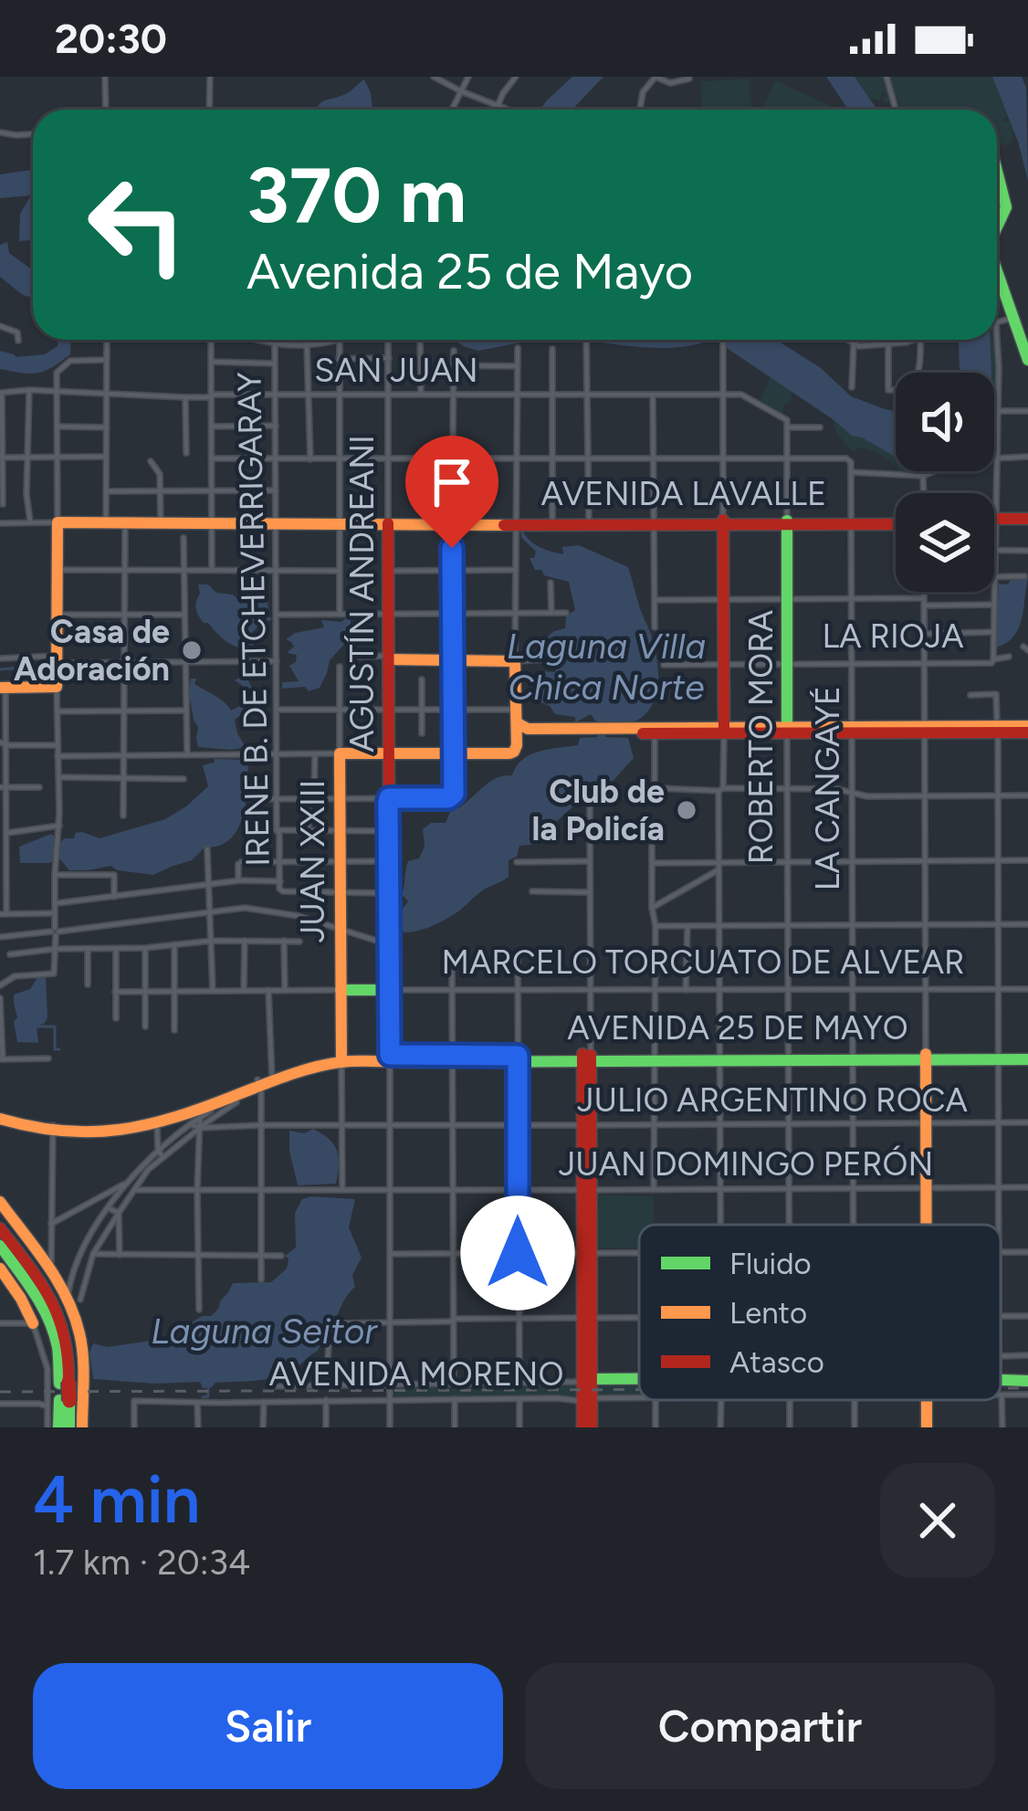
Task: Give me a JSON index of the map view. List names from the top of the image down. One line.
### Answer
{"streets":{"main road":["AVENIDA LAVALLE","AGUSTÍN ANDREANI","ROBERTO MORA","JUAN XXIII","MARCELO TORCUATO DE ALVEAR","AVENIDA 25 DE MAYO","AVENIDA MORENO"],"street":["SAN JUAN","IRENE B. DE ETCHEVERRIGARAY","LA RIOJA","LA CANGAYÉ","JULIO ARGENTINO ROCA","JUAN DOMINGO PERÓN"]},"crossings":[["SAN JUAN","AGUSTÍN ANDREANI"],["SAN JUAN","IRENE B. DE ETCHEVERRIGARAY"],["SAN JUAN","ROBERTO MORA"],["AVENIDA LAVALLE","AGUSTÍN ANDREANI"],["AVENIDA LAVALLE","IRENE B. DE ETCHEVERRIGARAY"],["AVENIDA LAVALLE","ROBERTO MORA"],["AVENIDA LAVALLE","LA CANGAYÉ"],["AGUSTÍN ANDREANI","MARCELO TORCUATO DE ALVEAR"],["AGUSTÍN ANDREANI","AVENIDA 25 DE MAYO"],["IRENE B. DE ETCHEVERRIGARAY","JUAN XXIII"],["LA RIOJA","ROBERTO MORA"],["LA RIOJA","LA CANGAYÉ"],["ROBERTO MORA","LA CANGAYÉ"],["ROBERTO MORA","MARCELO TORCUATO DE ALVEAR"],["ROBERTO MORA","AVENIDA 25 DE MAYO"],["ROBERTO MORA","JULIO ARGENTINO ROCA"],["ROBERTO MORA","JUAN DOMINGO PERÓN"],["LA CANGAYÉ","MARCELO TORCUATO DE ALVEAR"],["LA CANGAYÉ","AVENIDA 25 DE MAYO"],["LA CANGAYÉ","JULIO ARGENTINO ROCA"],["LA CANGAYÉ","JUAN DOMINGO PERÓN"],["JUAN XXIII","MARCELO TORCUATO DE ALVEAR"],["JUAN XXIII","AVENIDA 25 DE MAYO"],["AVENIDA 25 DE MAYO","JULIO ARGENTINO ROCA"]],"water":["Laguna Villa Chica Norte","Laguna Seitor"],"places":["Casa de Adoración","Club de la Policía"],"legend":["Fluido","Lento","Atasco"],"page":{"status":"20:30","turn":["370 m","Avenida 25 de Mayo"],"heading":["4 min","1.7 km · 20:34"],"buttons":["Salir","Compartir"]}}
